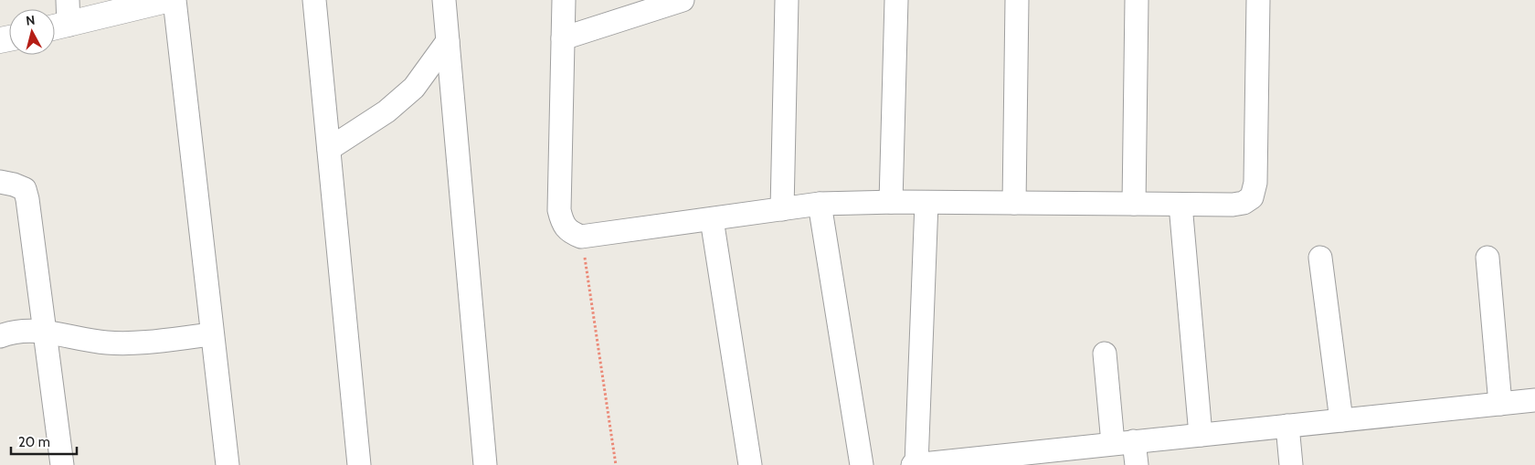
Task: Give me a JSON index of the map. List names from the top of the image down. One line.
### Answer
{"scale_bar":"20 m","north":"top"}
